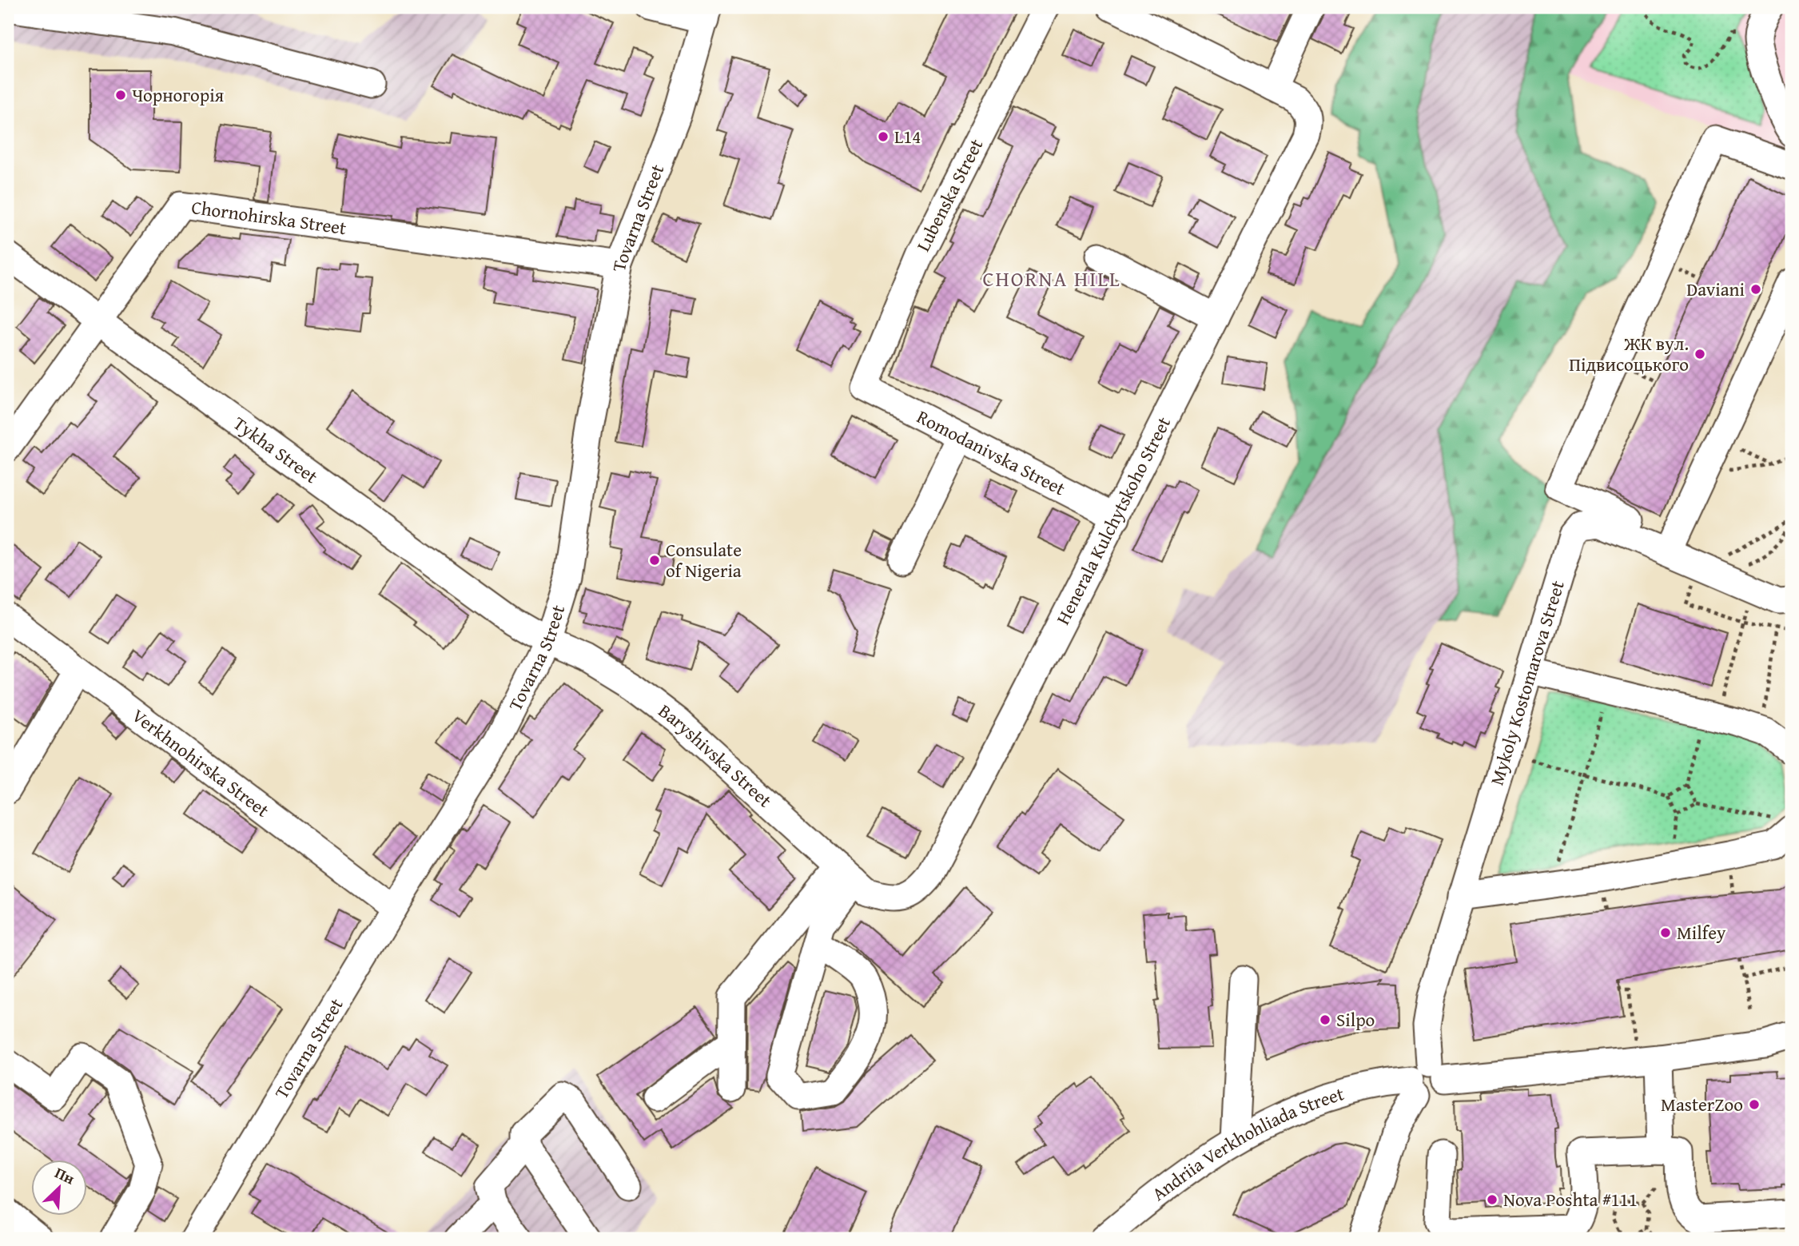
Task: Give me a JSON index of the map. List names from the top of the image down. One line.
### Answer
{"streets":{"street":["Lubenska Street","Chornohirska Street","Tovarna Street","Tykha Street","Romodanivska Street","Henerala Kulchytskoho Street","Mykoly Kostomarova Street","Baryshivska Street","Verkhnohirska Street","Andriia Verkhohliada Street"]},"crossings":[["Lubenska Street","Romodanivska Street"],["Chornohirska Street","Tovarna Street"],["Chornohirska Street","Tykha Street"],["Tovarna Street","Tykha Street"],["Tovarna Street","Baryshivska Street"],["Tovarna Street","Verkhnohirska Street"],["Tykha Street","Baryshivska Street"],["Romodanivska Street","Henerala Kulchytskoho Street"],["Henerala Kulchytskoho Street","Baryshivska Street"],["Mykoly Kostomarova Street","Andriia Verkhohliada Street"]],"districts":["CHORNA HILL"],"places":["Чорногорія","L14","Daviani","ЖК вул. Підвисоцького","Consulate of Nigeria","Milfey","Silpo","MasterZoo","Nova Poshta #111"],"north":"top right"}
